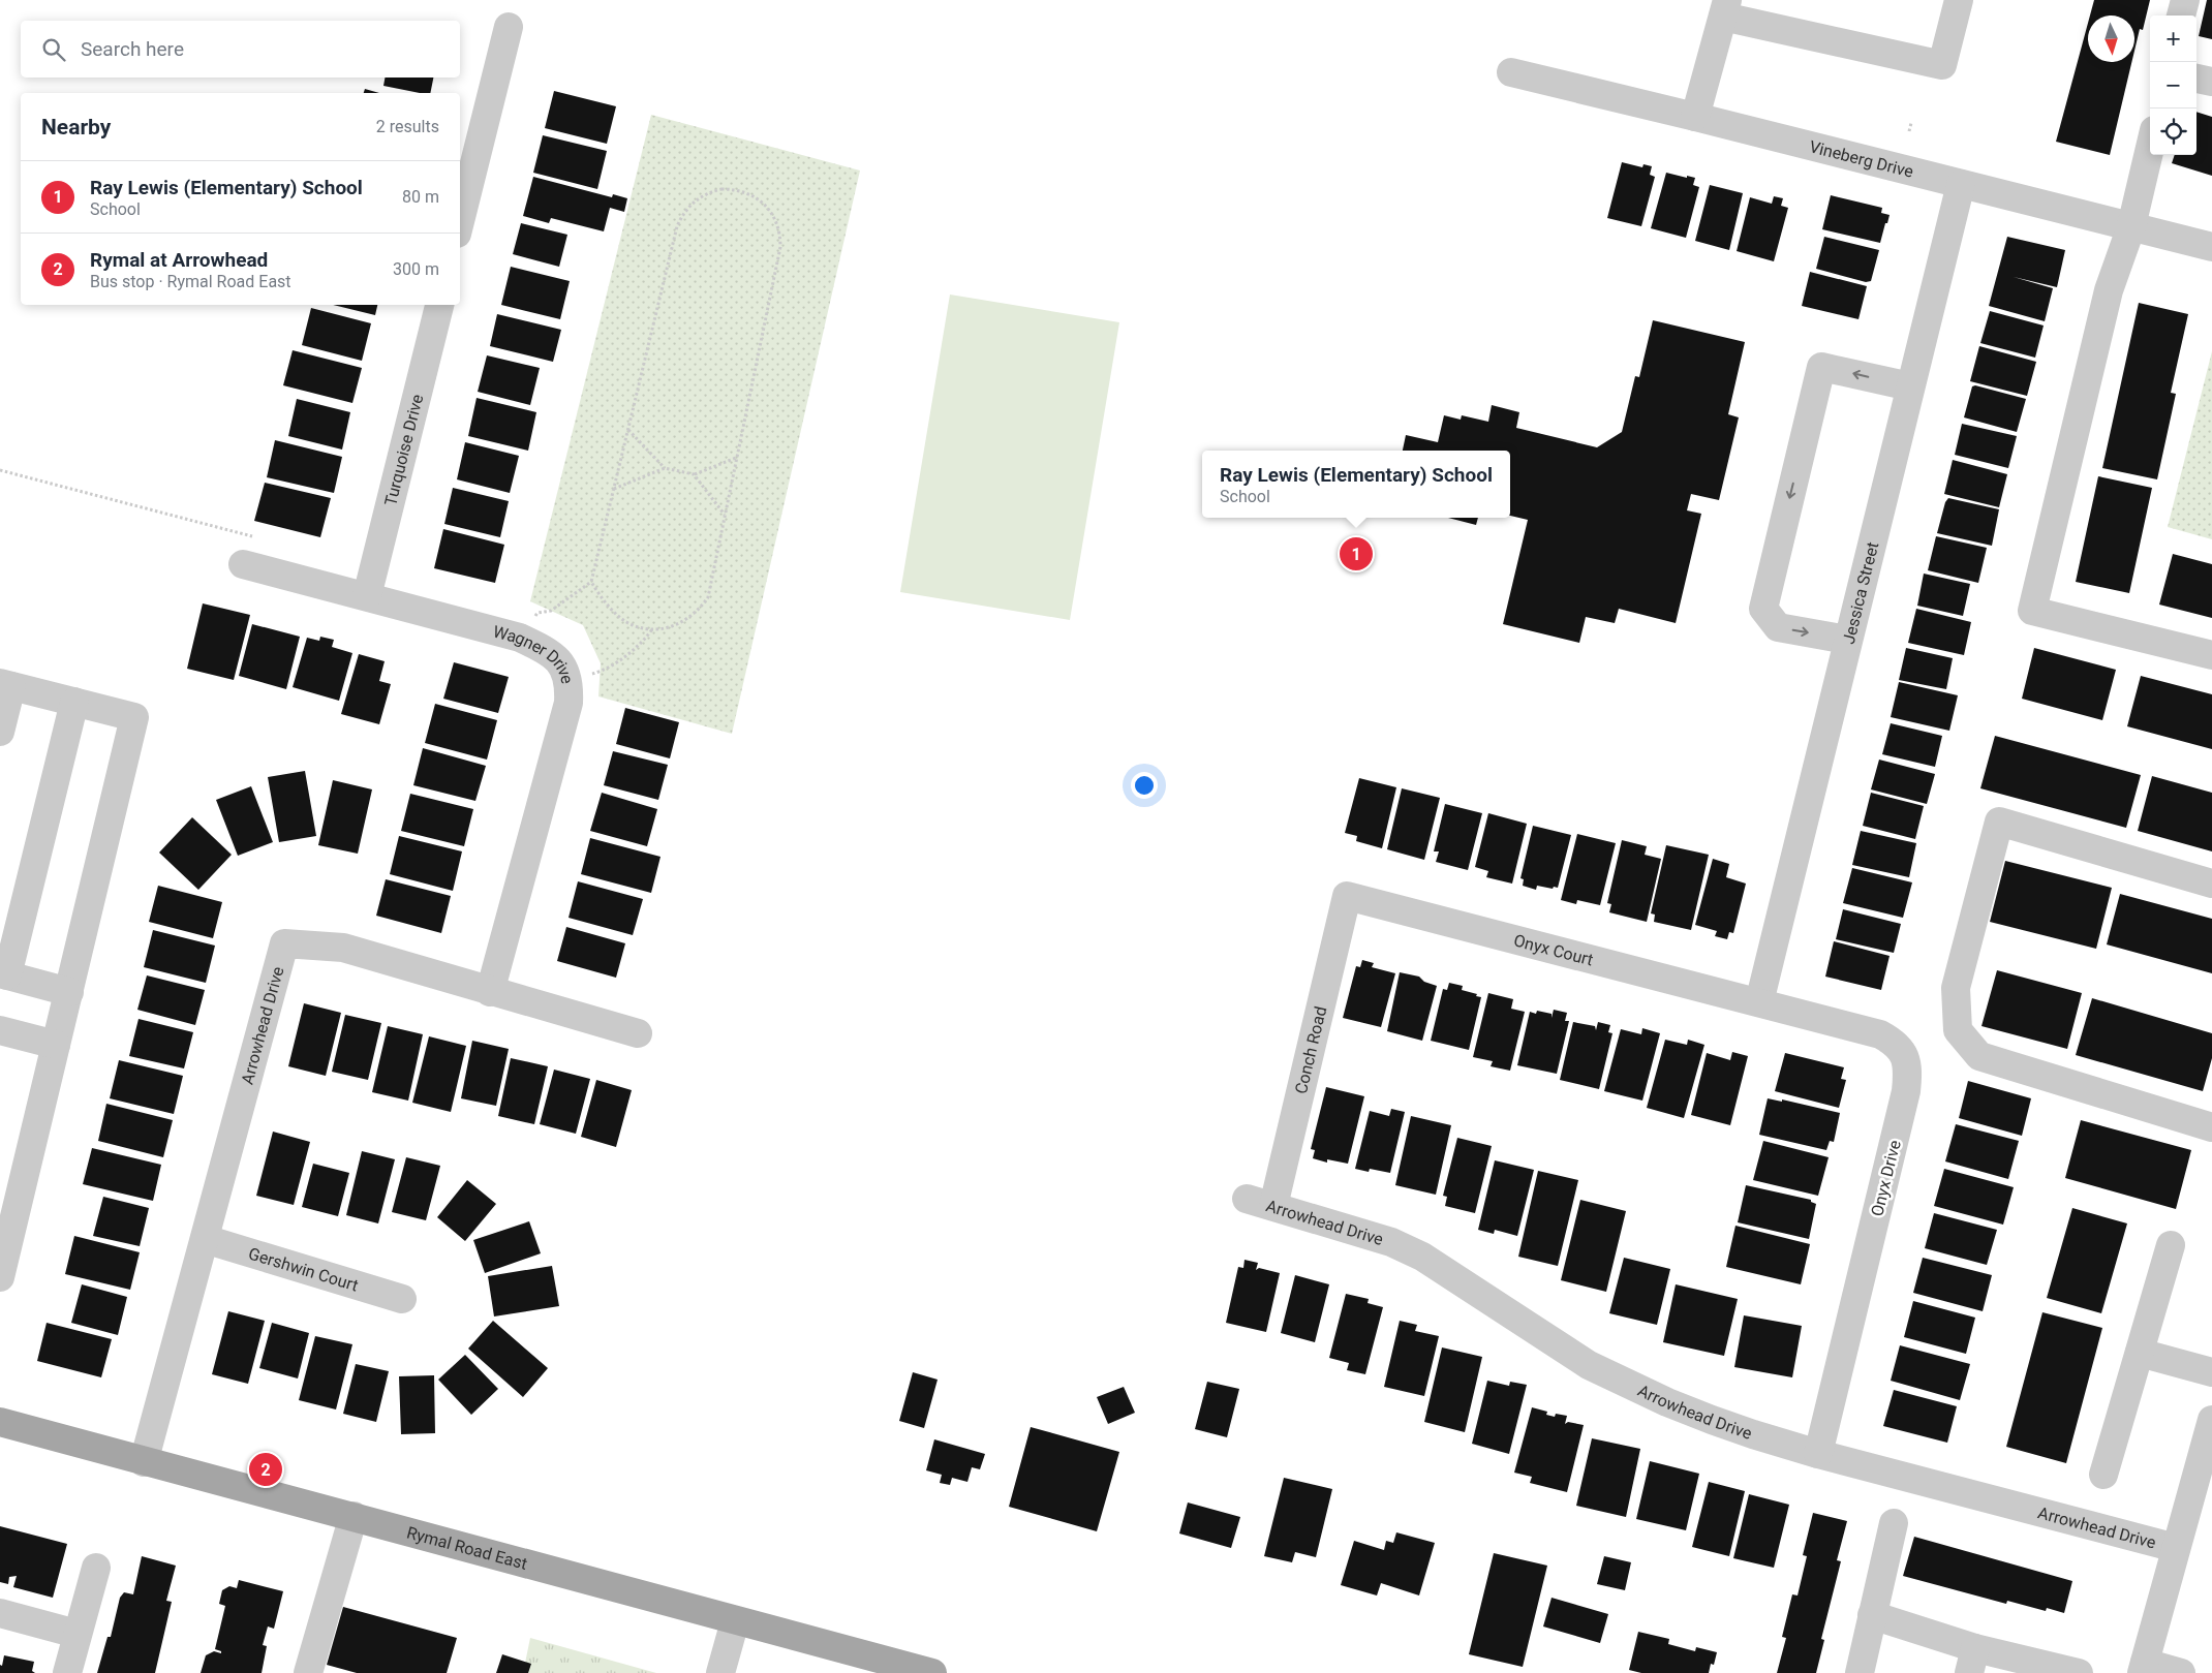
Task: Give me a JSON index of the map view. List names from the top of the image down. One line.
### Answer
{"streets":{"main road":["Rymal Road East"],"street":["Vineberg Drive","Turquoise Drive","Jessica Street","Wagner Drive","Onyx Court","Arrowhead Drive","Conch Road","Onyx Drive","Gershwin Court"]},"crossings":[["Vineberg Drive","Jessica Street"],["Turquoise Drive","Wagner Drive"],["Jessica Street","Onyx Court"],["Jessica Street","Onyx Drive"],["Wagner Drive","Arrowhead Drive"],["Onyx Court","Conch Road"],["Onyx Court","Onyx Drive"],["Arrowhead Drive","Conch Road"],["Arrowhead Drive","Onyx Drive"],["Arrowhead Drive","Gershwin Court"],["Arrowhead Drive","Rymal Road East"]],"north":"bottom","page":{"map_buttons":["+","−"],"search":"Search here","heading":["Nearby","2 results"],"list":[{"mark":"1","name":"Ray Lewis (Elementary) School","note":"School","value":"80 m"},{"mark":"2","name":"Rymal at Arrowhead","note":"Bus stop · Rymal Road East","value":"300 m"}],"popup":["Ray Lewis (Elementary) School","School"],"pins":["1","2"]}}
